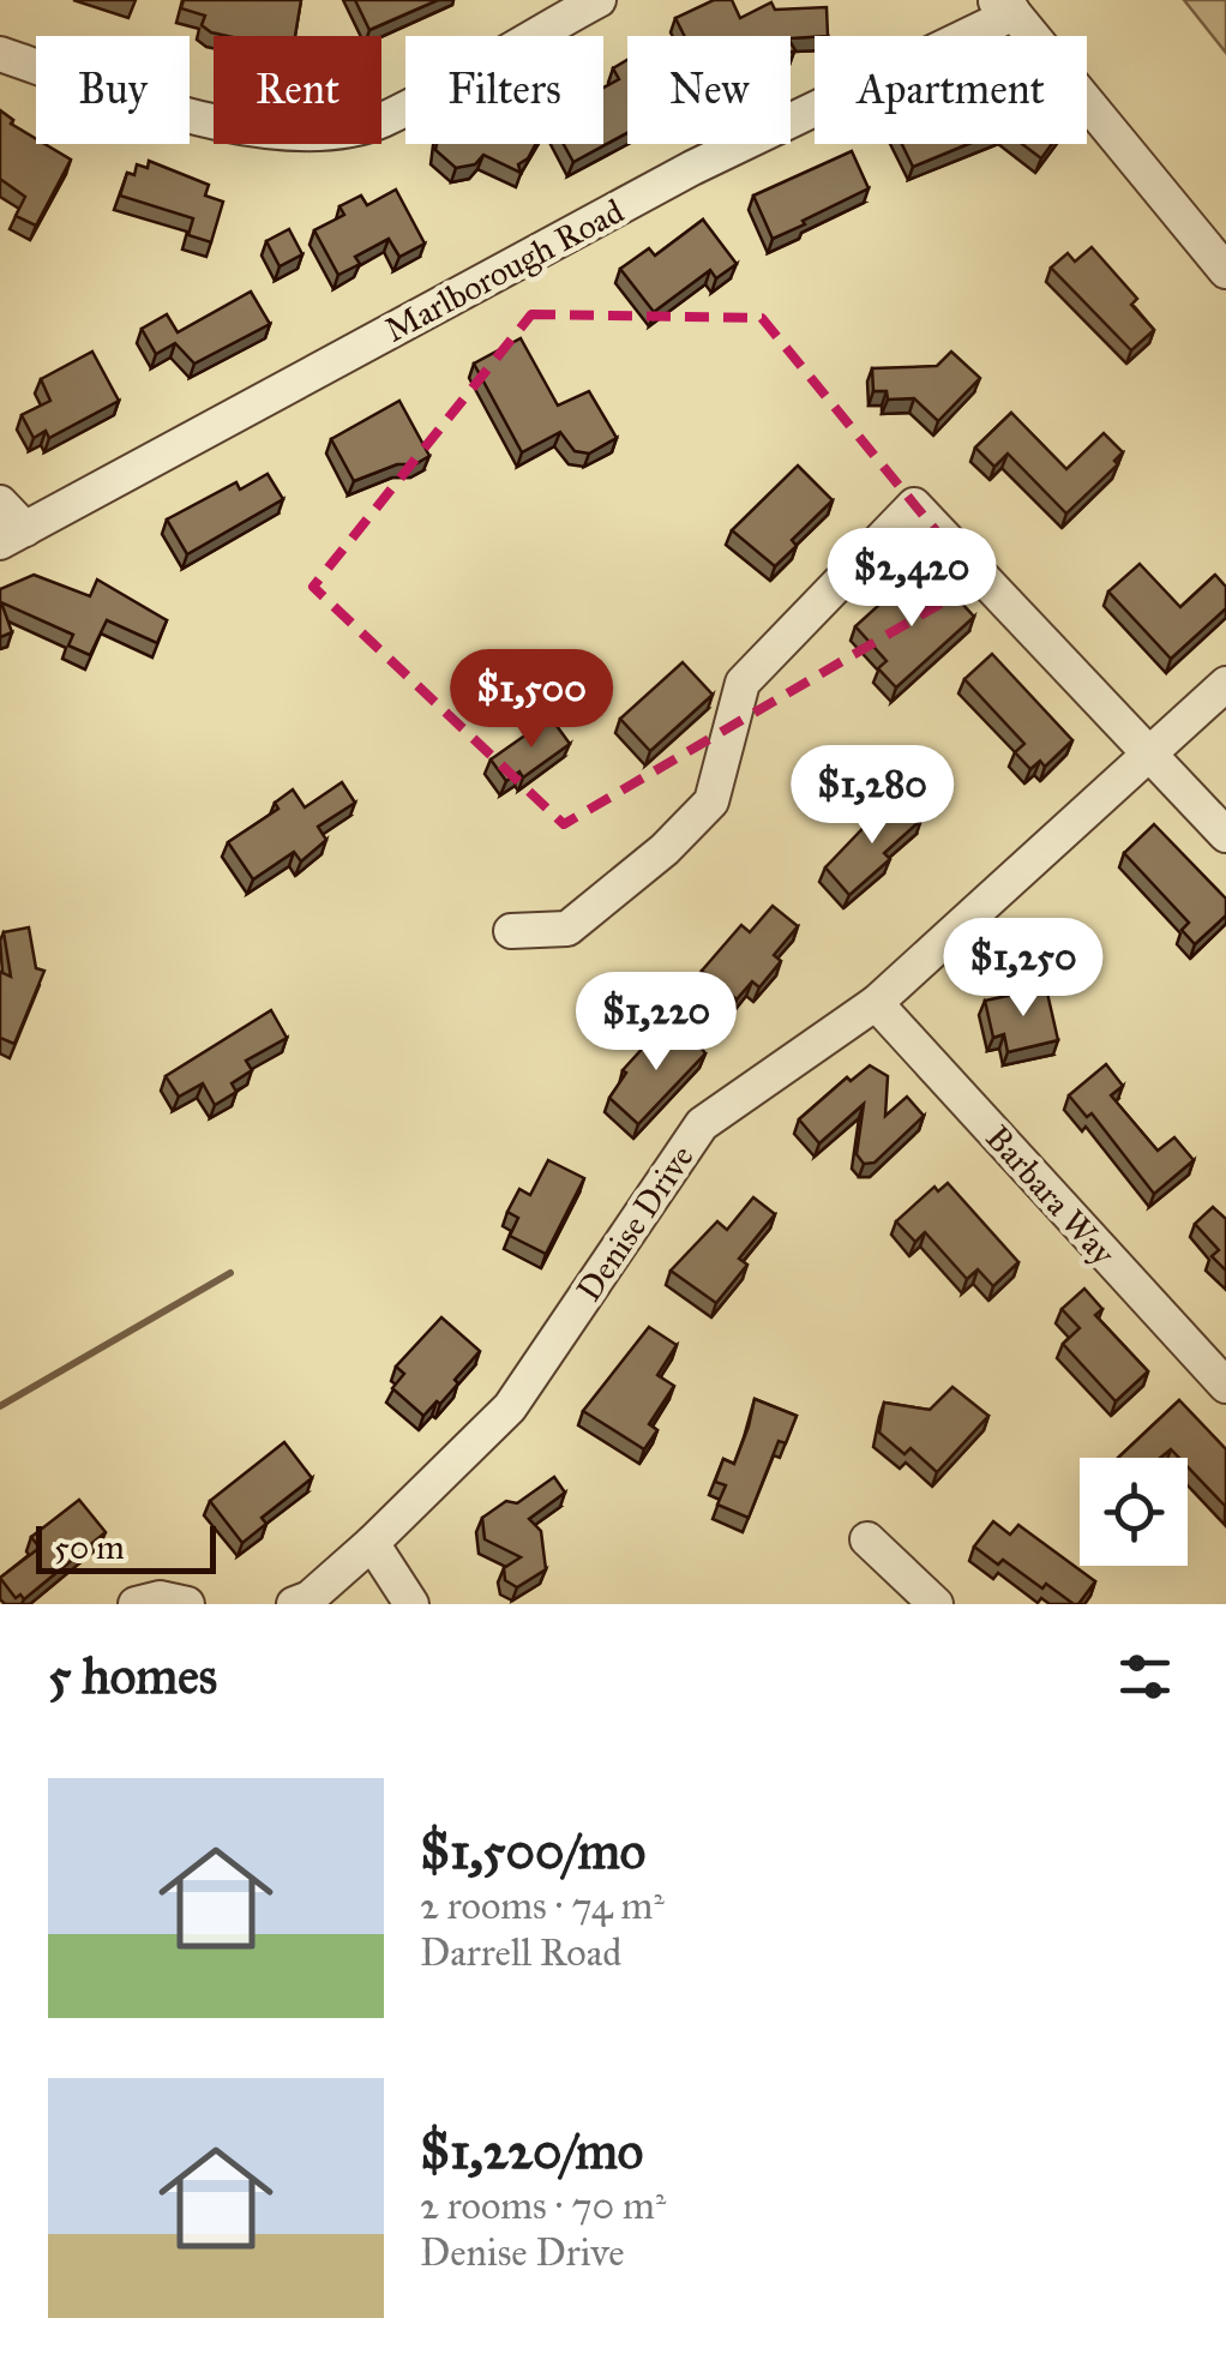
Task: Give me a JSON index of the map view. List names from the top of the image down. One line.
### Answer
{"streets":{"street":["Marlborough Road","Barbara Way","Denise Drive"]},"crossings":[["Barbara Way","Denise Drive"]],"scale_bar":"50 m","page":{"chip":["Buy","Rent","Filters","New","Apartment"],"price":["$2,420","$1,500","$1,280","$1,250","$1,220"],"scale":"50 m","heading":"5 homes","list":[{"name":"$1,500/mo","note":"2 rooms · 74 m² · Darrell Road"},{"name":"$1,220/mo","note":"2 rooms · 70 m² · Denise Drive"}]}}
